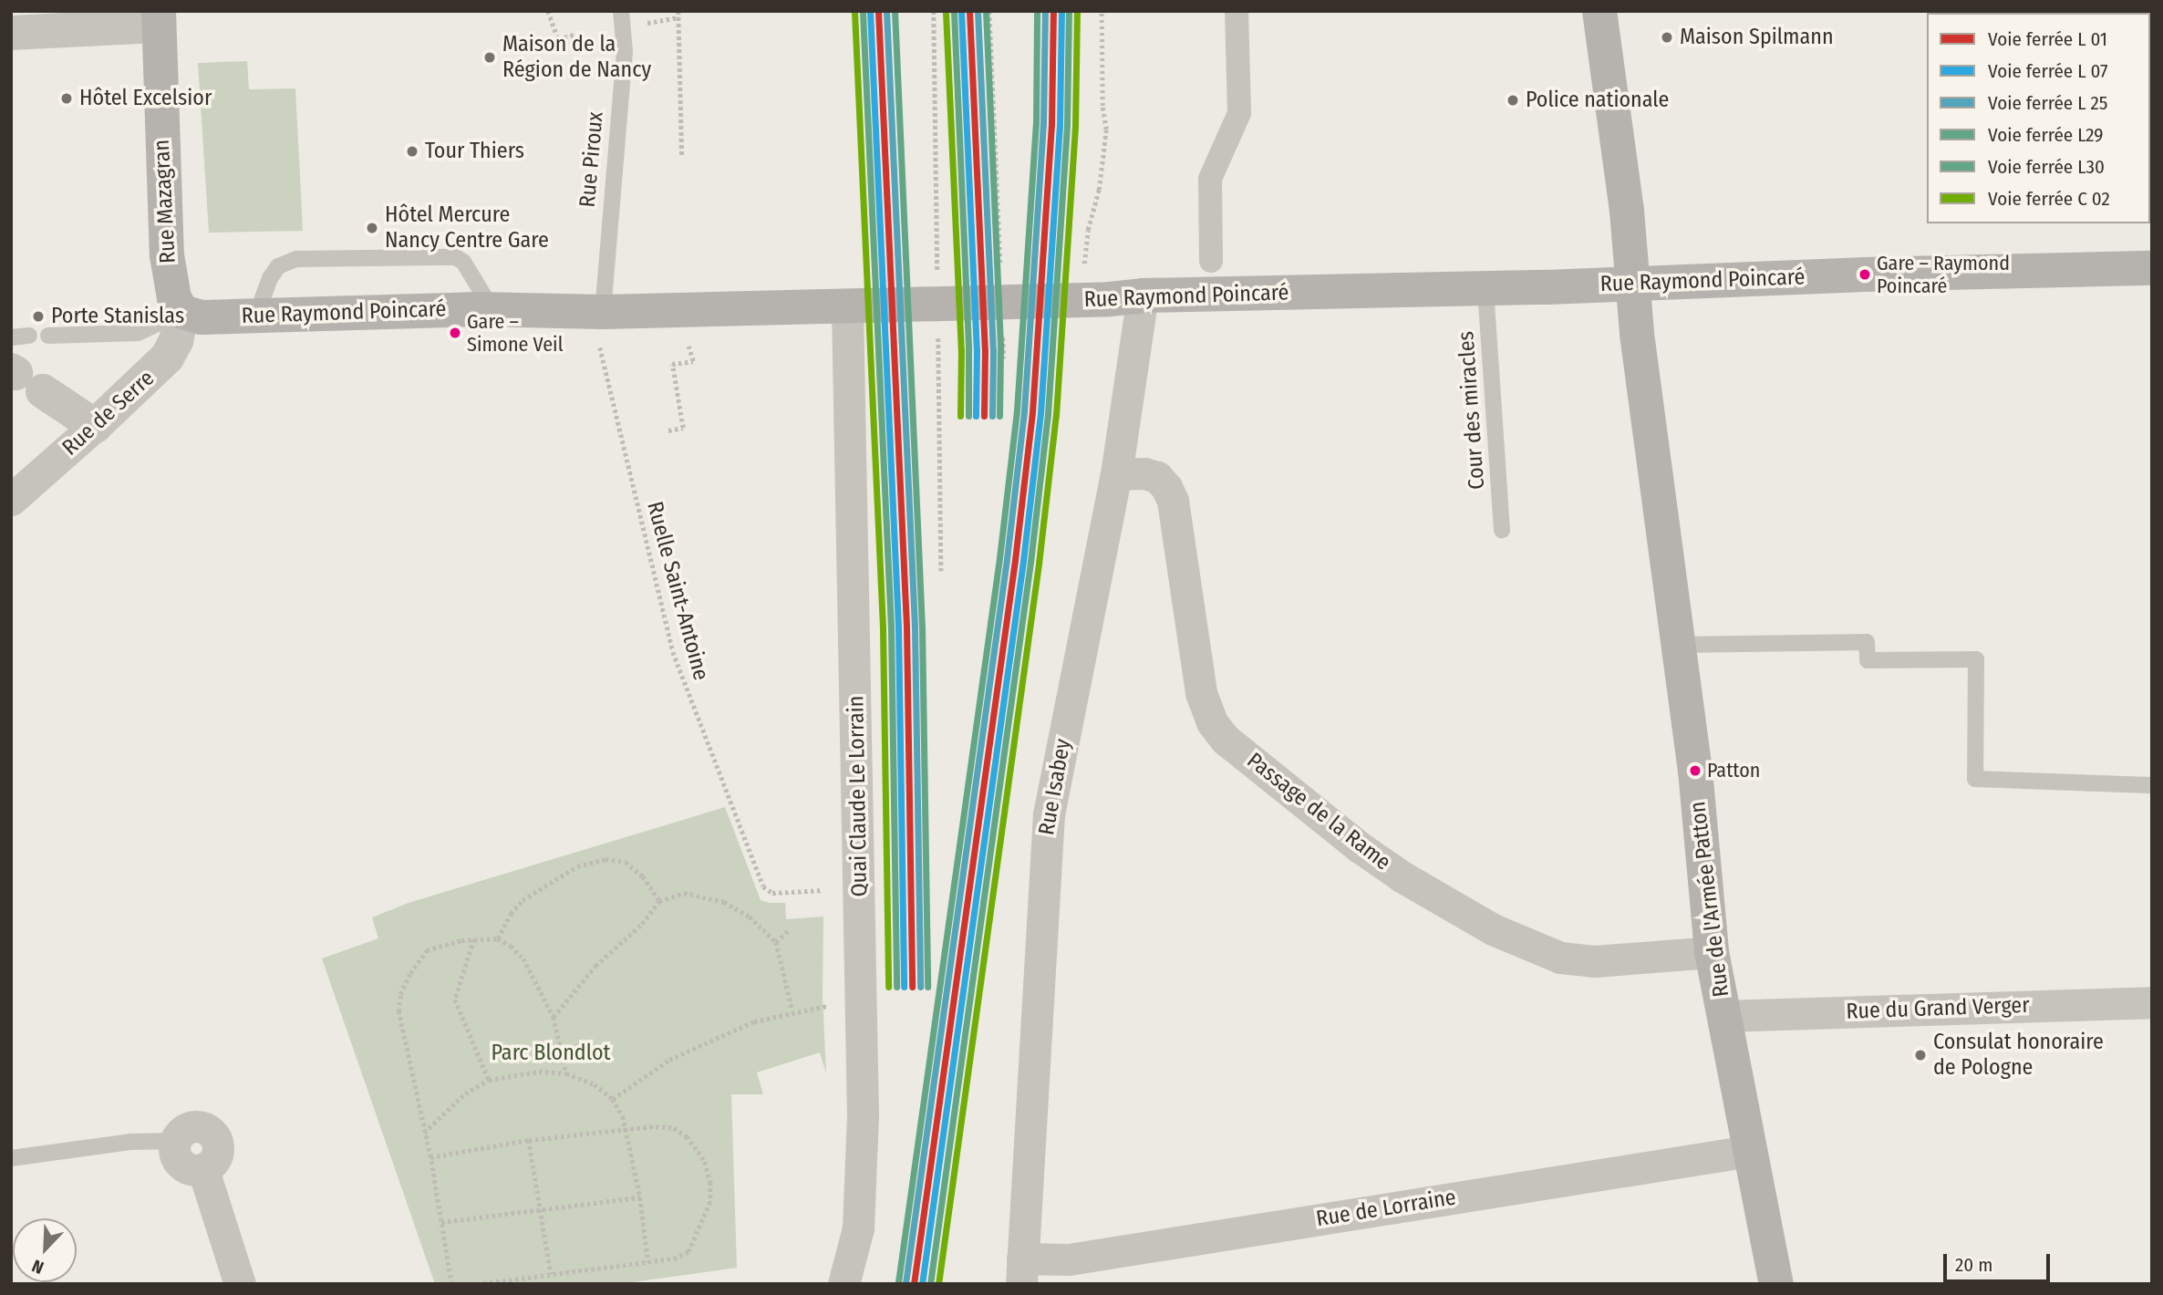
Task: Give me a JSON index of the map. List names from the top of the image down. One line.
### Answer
{"streets":{"main road":["Rue Mazagran","Rue Raymond Poincaré","Rue de l'Armée Patton"],"street":["Rue de Serre","Rue Isabey","Quai Claude Le Lorrain","Passage de la Rame","Rue du Grand Verger","Rue de Lorraine"],"lane":["Rue Piroux","Cour des miracles"],"path":["Ruelle Saint-Antoine"]},"crossings":[["Rue Piroux","Rue Raymond Poincaré"],["Rue Piroux","Ruelle Saint-Antoine"],["Rue Mazagran","Rue Raymond Poincaré"],["Rue Mazagran","Rue de Serre"],["Rue Raymond Poincaré","Cour des miracles"],["Rue Raymond Poincaré","Rue de Serre"],["Rue Raymond Poincaré","Ruelle Saint-Antoine"],["Rue Raymond Poincaré","Rue Isabey"],["Rue Raymond Poincaré","Quai Claude Le Lorrain"],["Rue Raymond Poincaré","Rue de l'Armée Patton"],["Ruelle Saint-Antoine","Quai Claude Le Lorrain"],["Rue Isabey","Passage de la Rame"],["Rue Isabey","Rue de Lorraine"],["Passage de la Rame","Rue de l'Armée Patton"],["Rue de l'Armée Patton","Rue du Grand Verger"],["Rue de l'Armée Patton","Rue de Lorraine"]],"parks":["Parc Blondlot"],"places":["Maison Spilmann","Maison de la Région de Nancy","Hôtel Excelsior","Police nationale","Tour Thiers","Hôtel Mercure Nancy Centre Gare","Gare – Raymond Poincaré","Porte Stanislas","Gare – Simone Veil","Patton","Consulat honoraire de Pologne"],"lines":["rail line L29","rail line L30"],"legend":["Voie ferrée L 01","Voie ferrée L 07","Voie ferrée L 25","Voie ferrée L29","Voie ferrée L30","Voie ferrée C 02"],"scale_bar":"20 m","north":"bottom left"}
